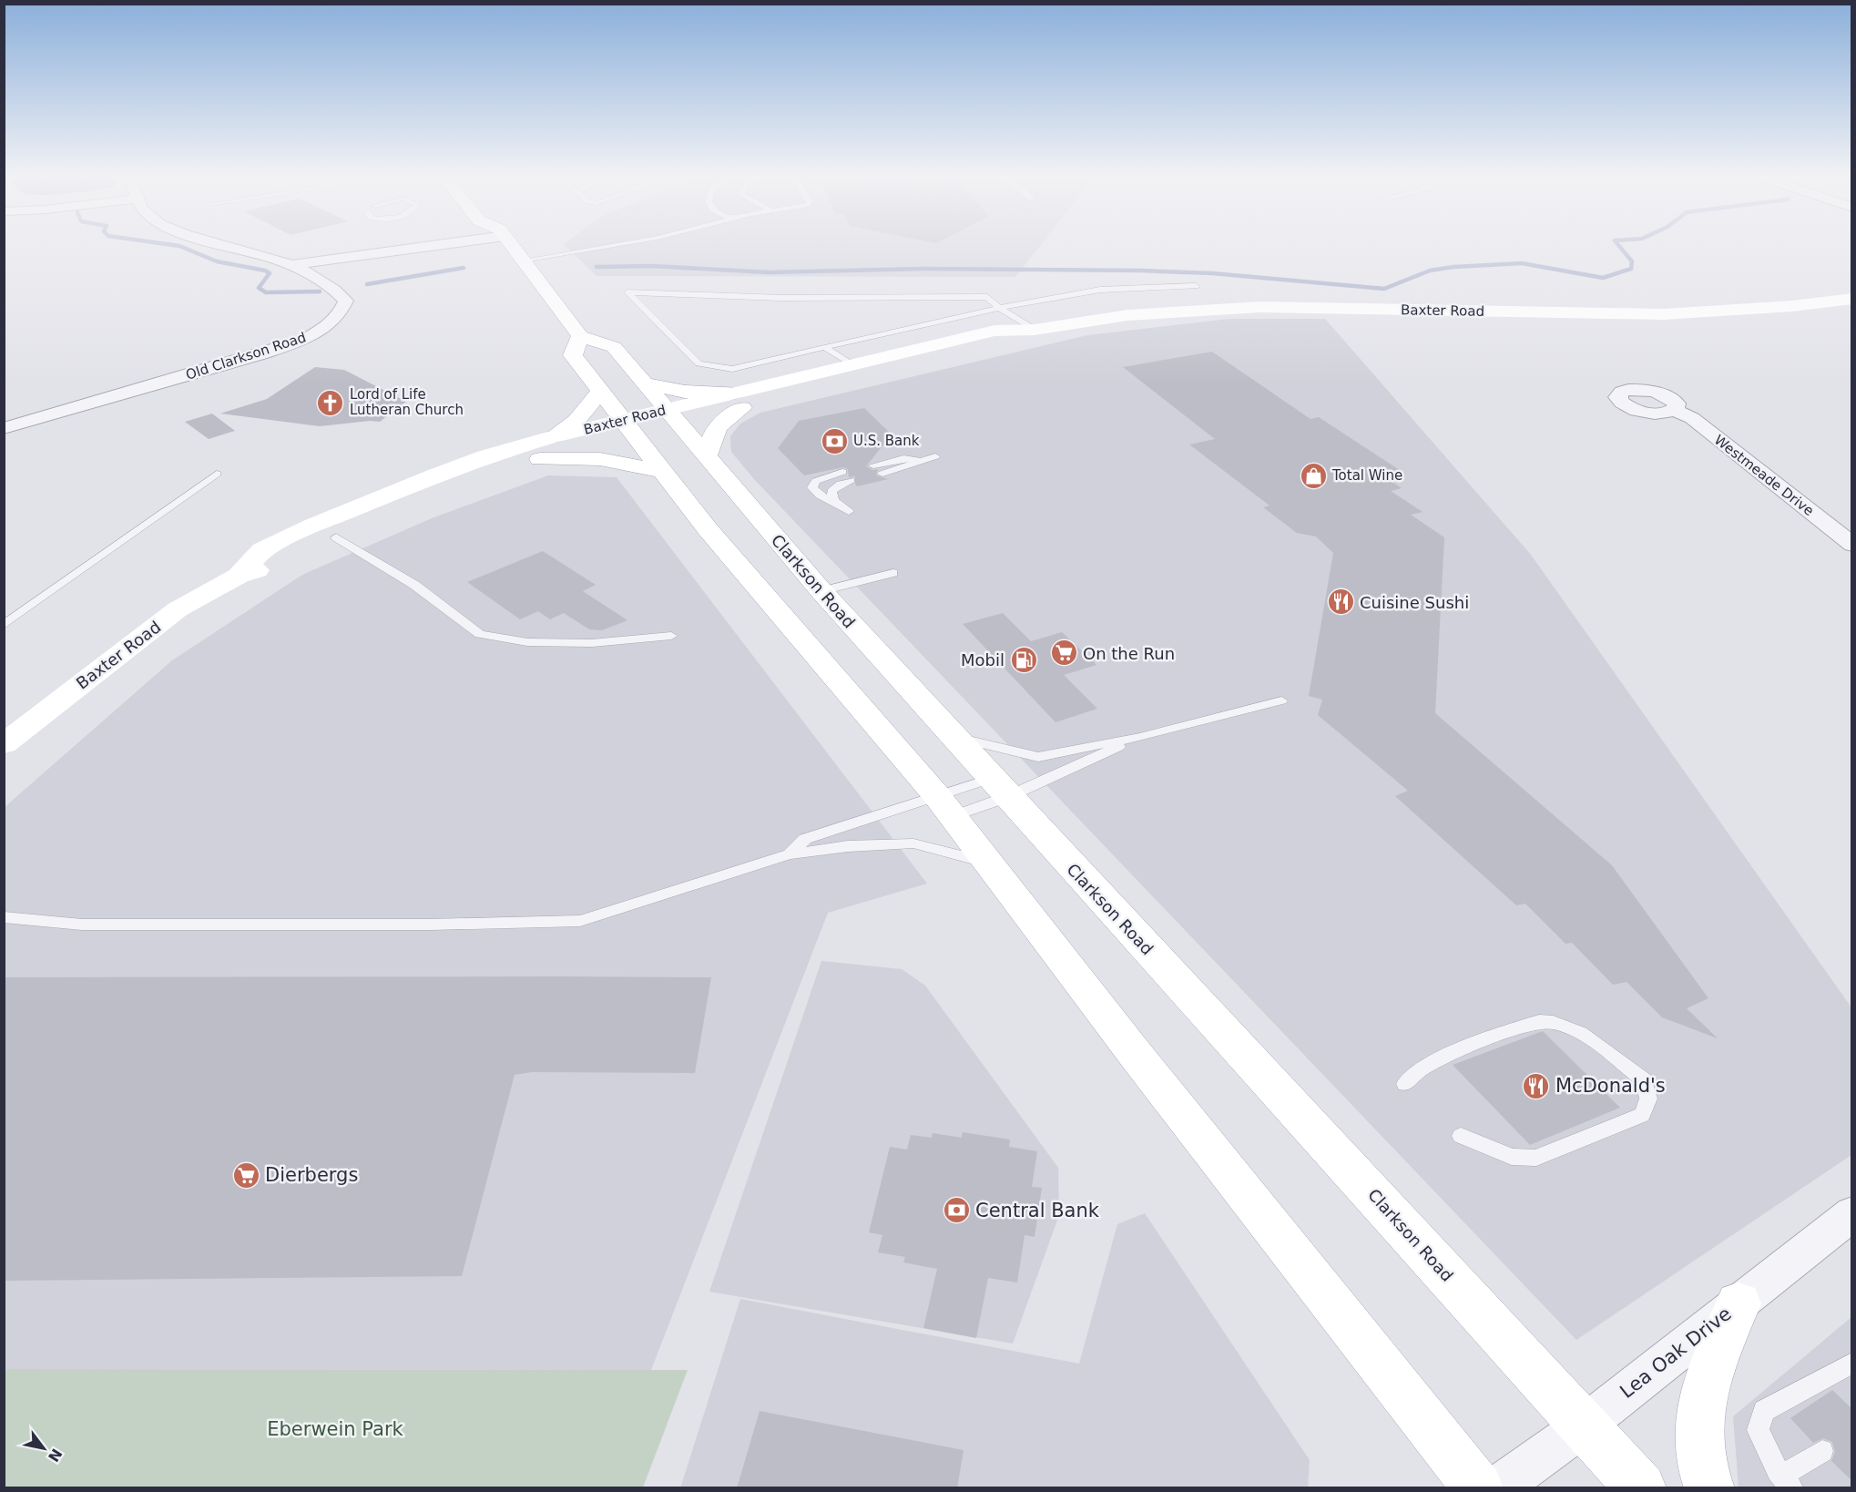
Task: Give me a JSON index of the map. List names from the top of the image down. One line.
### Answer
{"streets":{"main road":["Baxter Road","Clarkson Road"],"street":["Old Clarkson Road","Westmeade Drive","Lea Oak Drive"]},"crossings":[["Baxter Road","Clarkson Road"],["Clarkson Road","Lea Oak Drive"]],"parks":["Eberwein Park"],"places":{"church":["Lord of Life Lutheran Church"],"bank":["U.S. Bank","Central Bank"],"shop":["Total Wine"],"restaurant":["Cuisine Sushi","McDonald's"],"supermarket":["On the Run","Dierbergs"],"fuel station":["Mobil"]},"north":"bottom right"}
